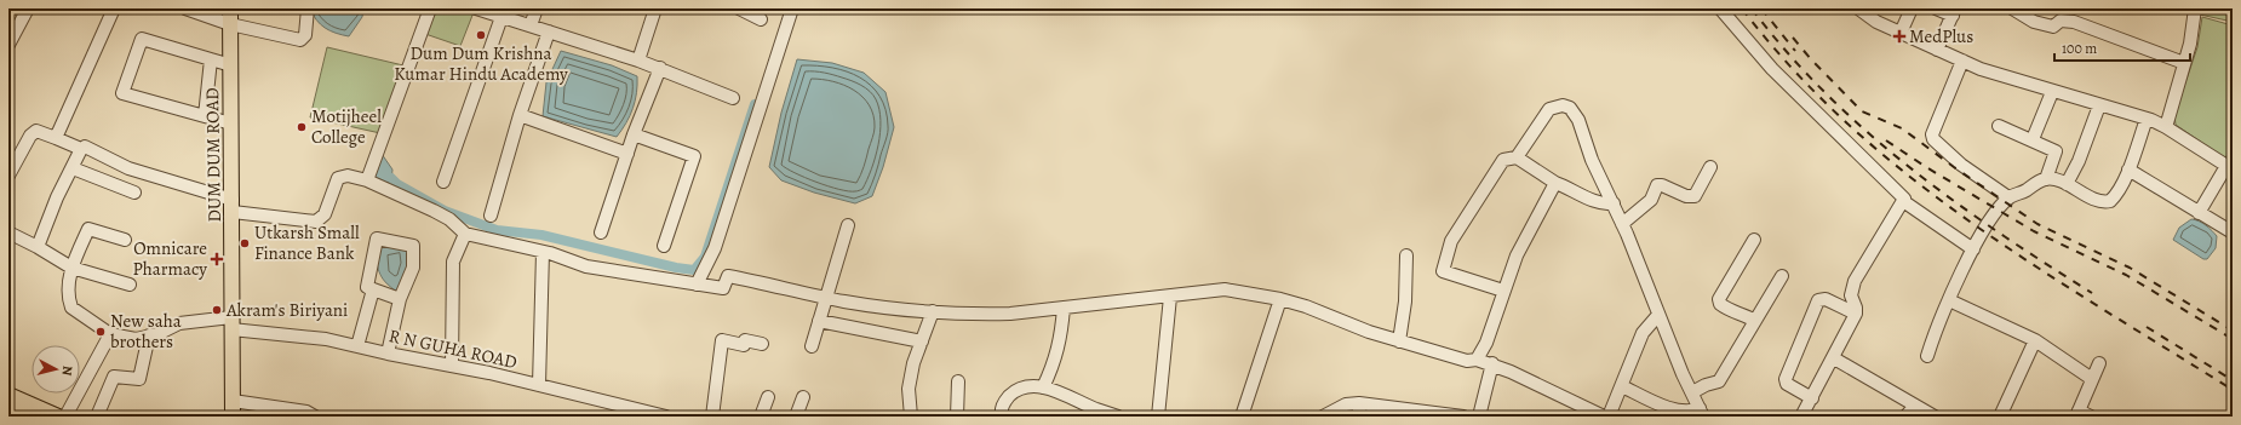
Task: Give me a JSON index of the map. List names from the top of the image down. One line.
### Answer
{"streets":{"main road":["DUM DUM ROAD"],"street":["R N GUHA ROAD"]},"crossings":[["DUM DUM ROAD","R N GUHA ROAD"]],"places":{"other":["Dum Dum Krishna Kumar Hindu Academy","Motijheel College","Utkarsh Small Finance Bank","Akram's Biriyani","New saha brothers"],"health":["MedPlus","Omnicare Pharmacy"]},"scale_bar":"100 m","north":"right"}
